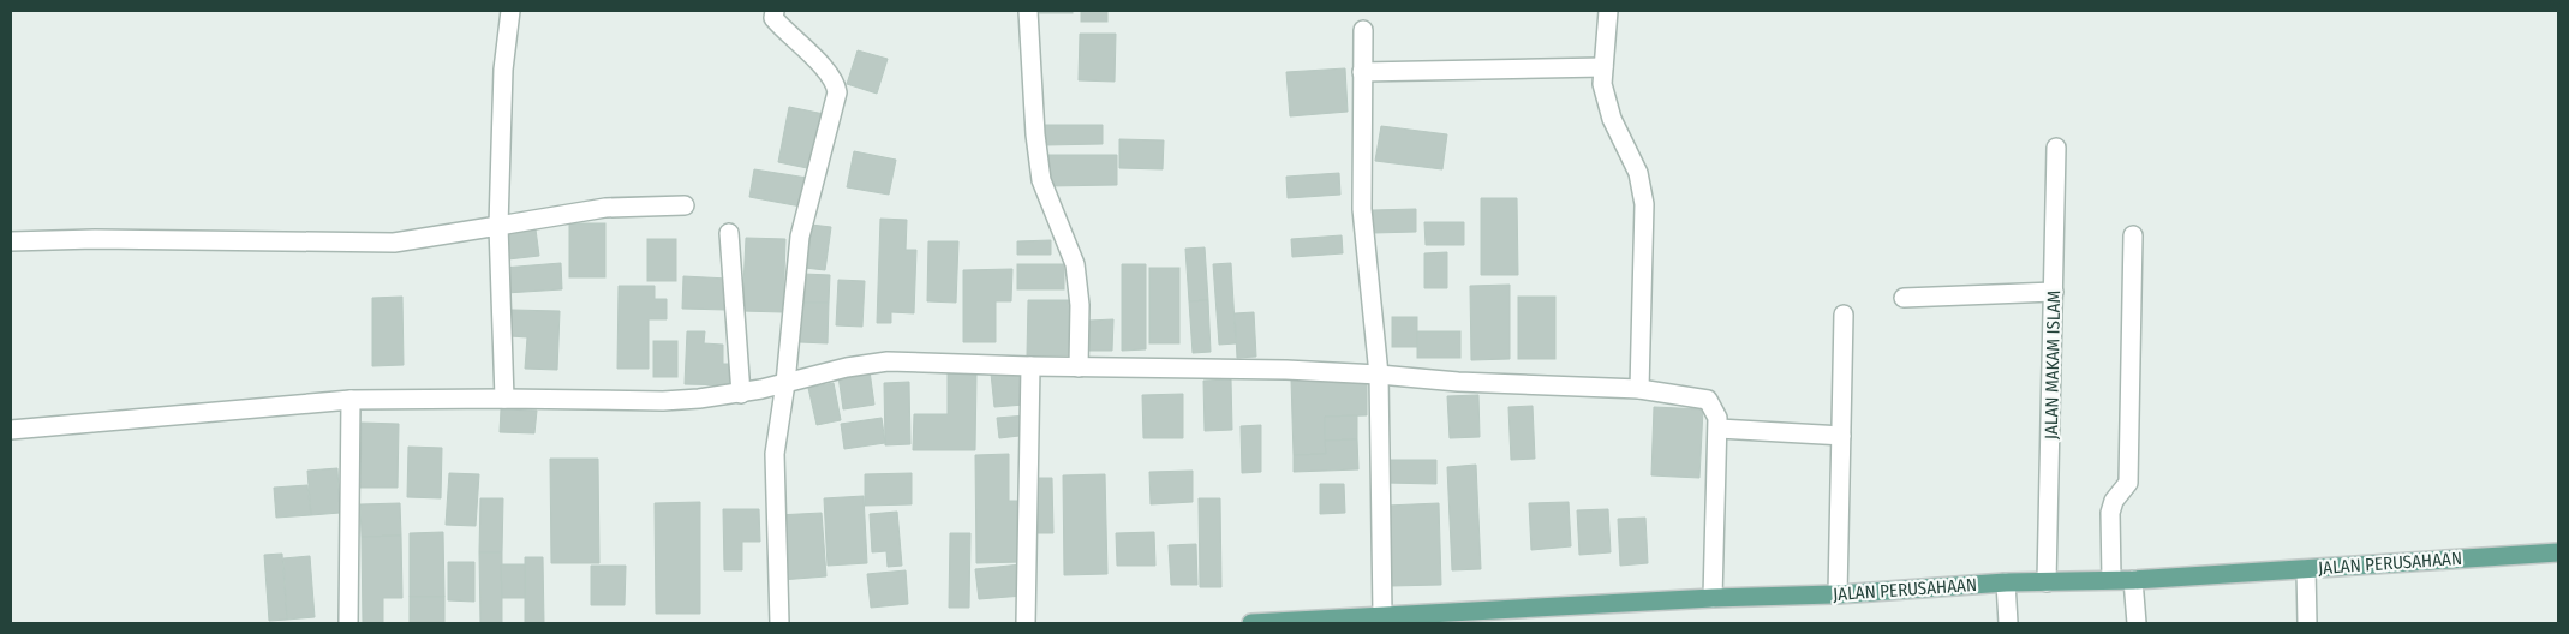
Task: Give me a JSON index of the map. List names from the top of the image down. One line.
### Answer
{"streets":{"main road":["JALAN PERUSAHAAN"],"street":["JALAN MAKAM ISLAM"]},"crossings":[["JALAN MAKAM ISLAM","JALAN PERUSAHAAN"]]}
